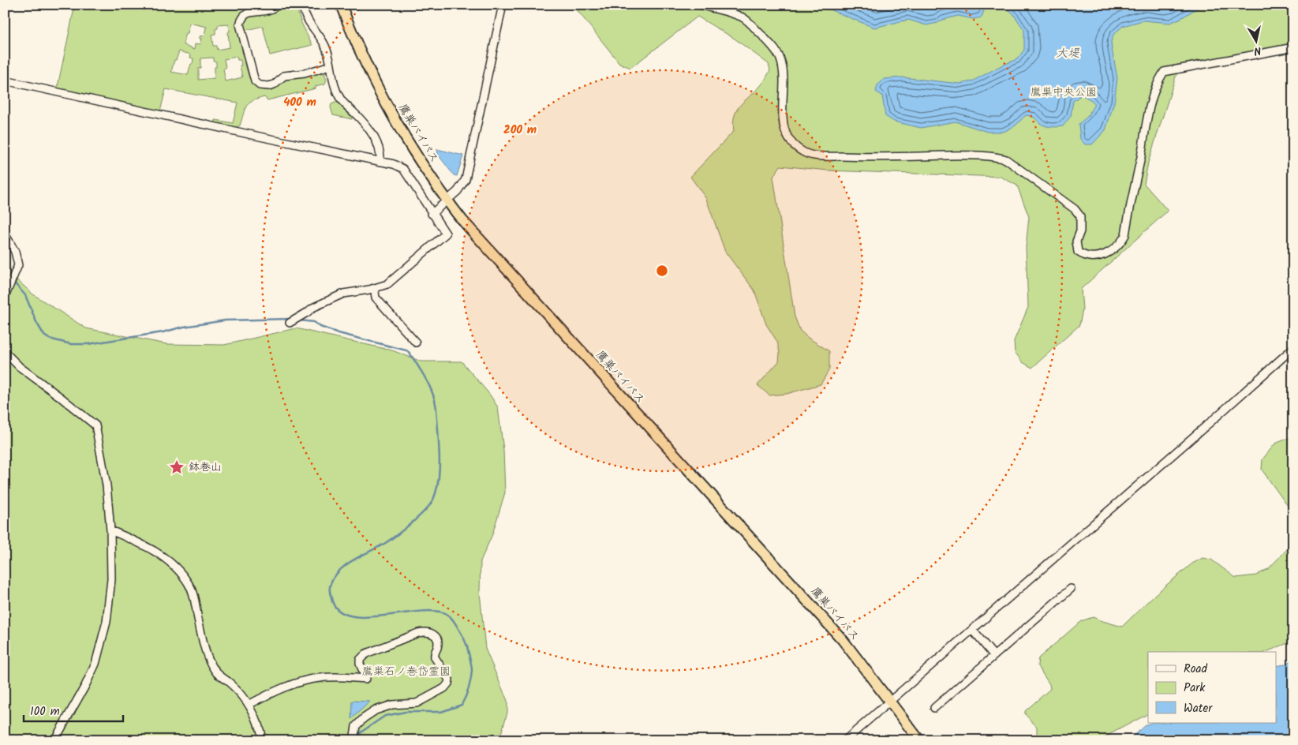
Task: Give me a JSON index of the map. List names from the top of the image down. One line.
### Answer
{"streets":{"highway":["鷹巣バイパス"]},"water":["大堤"],"parks":["鷹巣中央公園","鷹巣石ノ巻岱霊園"],"places":{"place":["鉢巻山"]},"legend":["Road","Park","Water"],"scale_bar":"100 m","north":"bottom","rings":["400 m","200 m"]}
